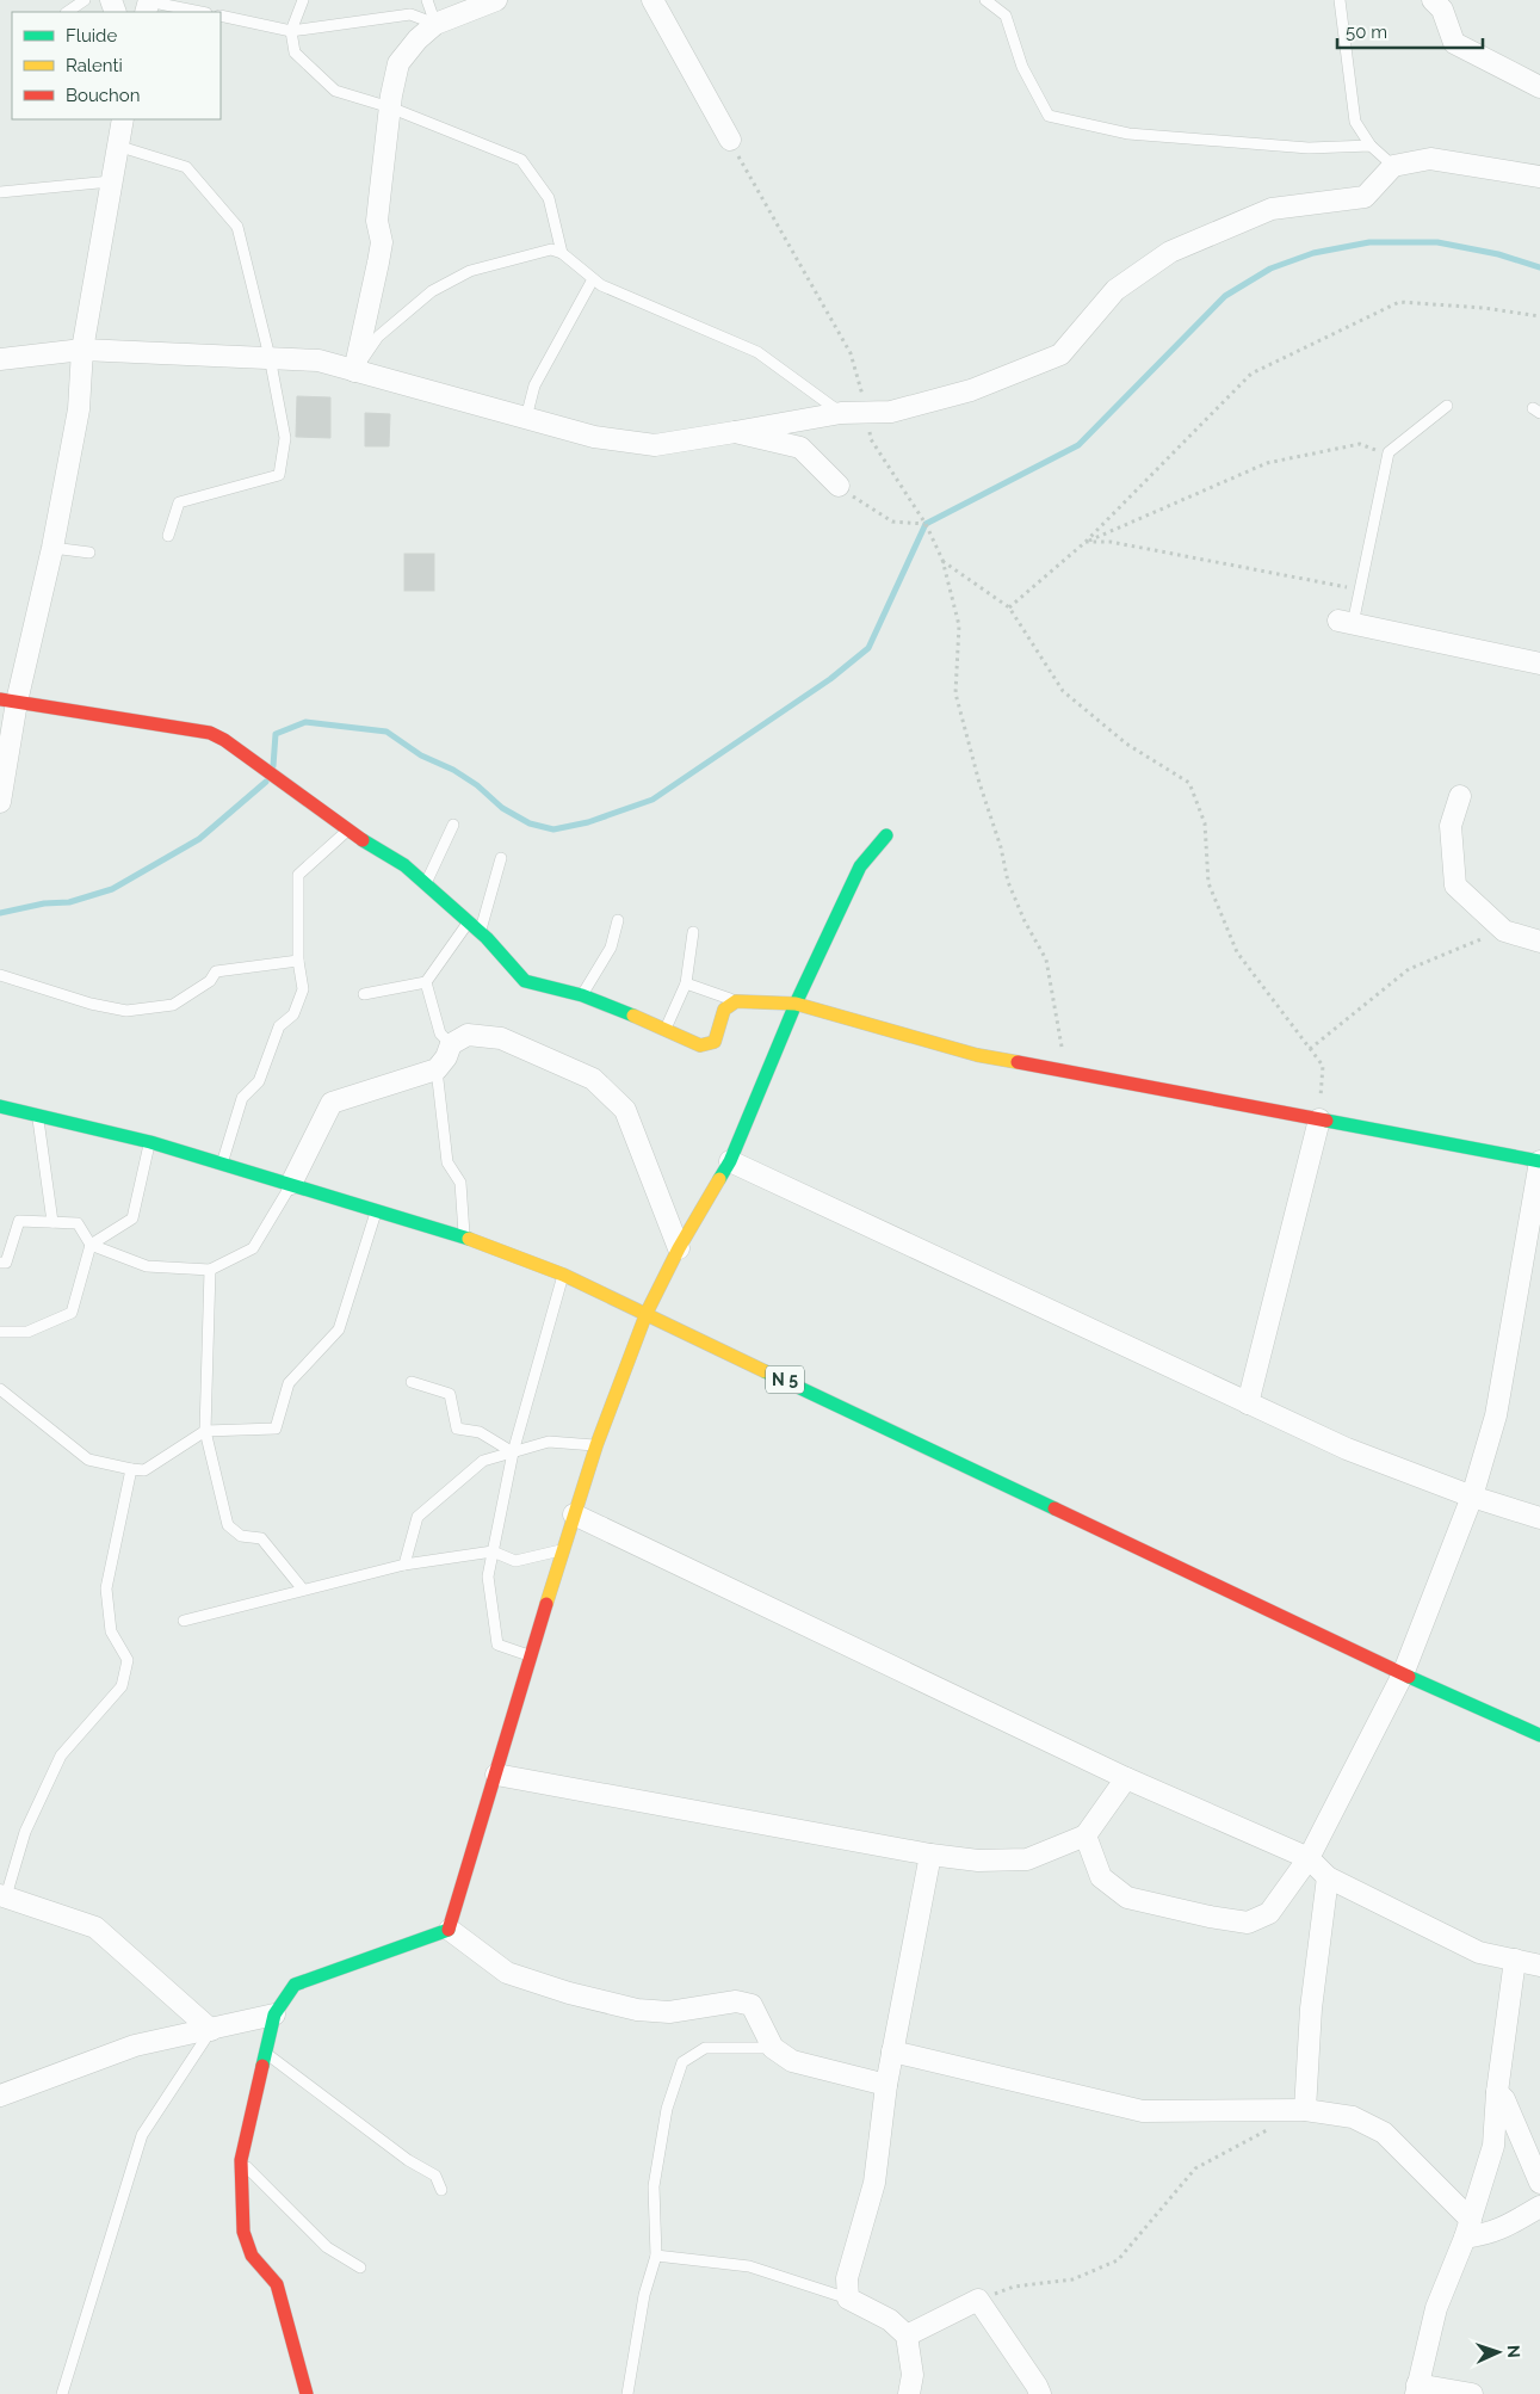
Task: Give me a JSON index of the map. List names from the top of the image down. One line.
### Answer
{"streets":{"main road":["N 5"]},"legend":["Fluide","Ralenti","Bouchon"],"scale_bar":"50 m","north":"right"}
